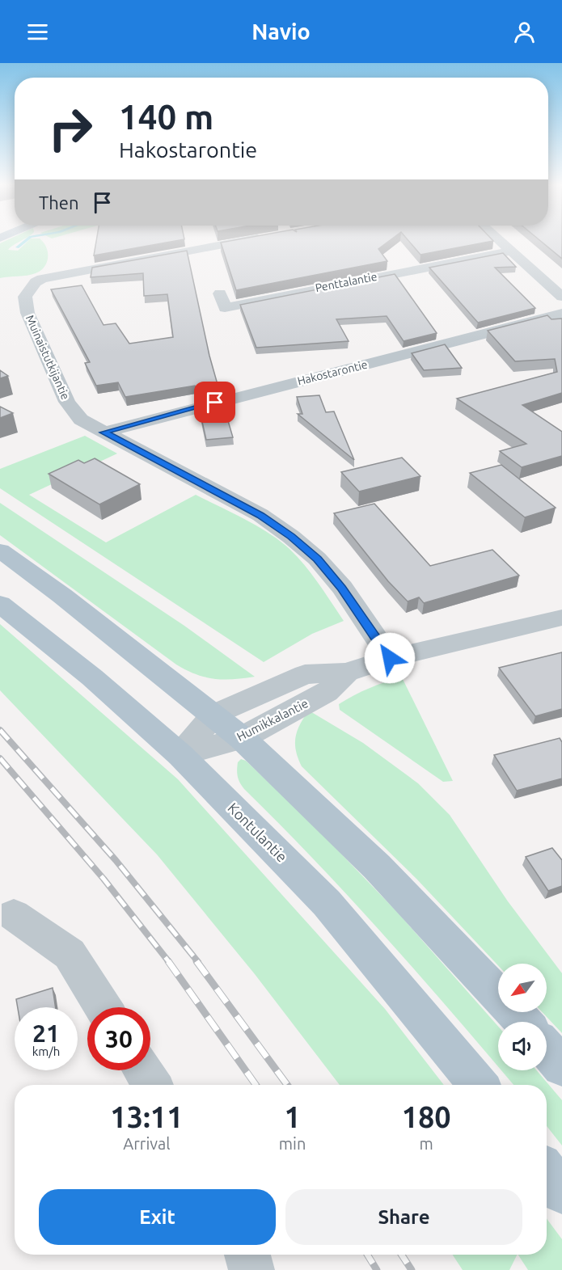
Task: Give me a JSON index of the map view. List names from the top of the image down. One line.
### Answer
{"streets":{"main road":["Kontulantie"],"street":["Penttalantie","Muinaistutkijantie","Hakostarontie","Humikkalantie"]},"crossings":[["Muinaistutkijantie","Hakostarontie"],["Muinaistutkijantie","Humikkalantie"],["Humikkalantie","Kontulantie"]],"north":"bottom left","page":{"header":"Navio","turn":["140 m","Hakostarontie"],"then":"Then","speed":"21 km/h","limit":"30","eta":["13:11","Arrival","1","min","180","m"],"buttons":["Exit","Share"]}}
